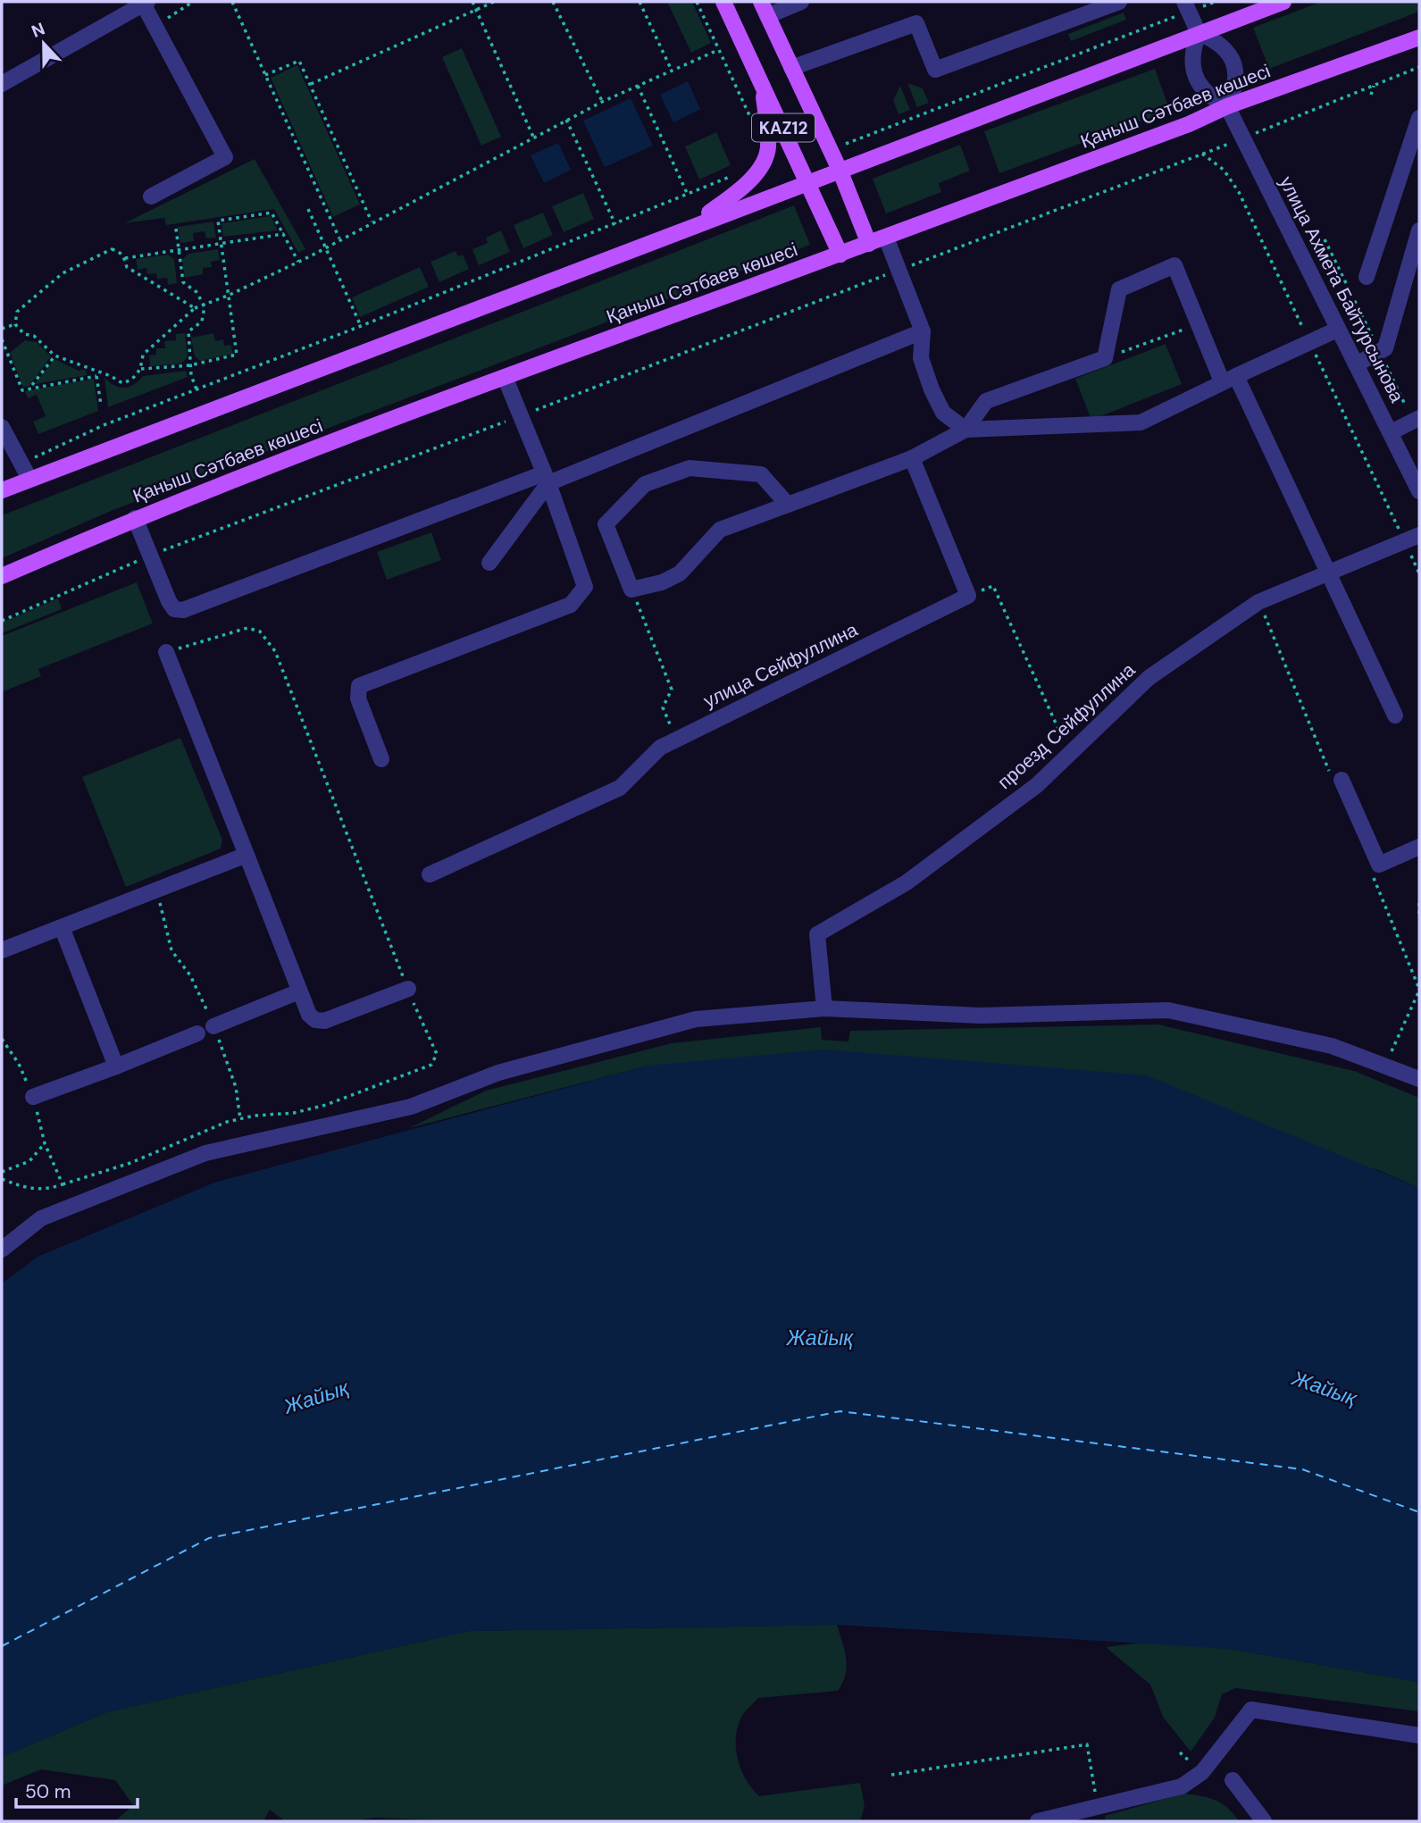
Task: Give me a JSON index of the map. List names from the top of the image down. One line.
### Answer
{"streets":{"main road":["Қаныш Сәтбаев көшесі","KAZ12"],"street":["улица Ахмета Байтурсынова","улица Сейфуллина","проезд Сейфуллина"]},"crossings":[["Қаныш Сәтбаев көшесі","KAZ12"],["Қаныш Сәтбаев көшесі","улица Ахмета Байтурсынова"]],"water":["Жайық"],"scale_bar":"50 m","north":"top"}
